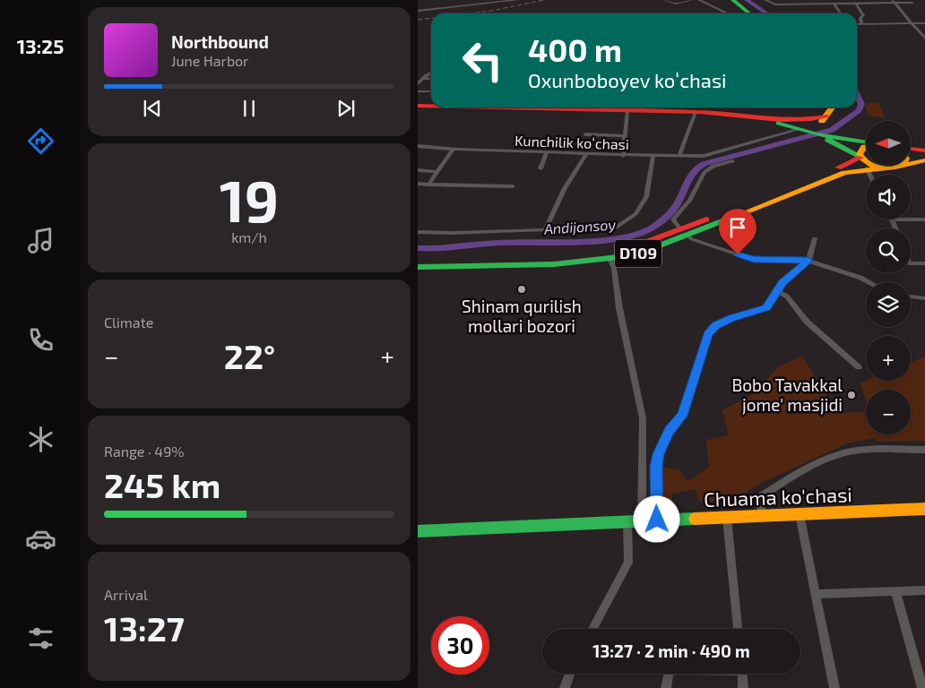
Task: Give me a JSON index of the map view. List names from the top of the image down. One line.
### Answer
{"streets":{"main road":["D109","Chuama ko'chasi"],"street":["Kunchilik koʻchasi"]},"water":["Andijonsoy"],"places":["Shinam qurilish mollari bozori","Bobo Tavakkal jome' masjidi"],"north":"left","page":{"tabs":"13:25","turn":["400 m","Oxunboboyev koʻchasi"],"song":["Northbound","June Harbor"],"map_buttons":["+","−"],"tile":[["19","km/h"],"Climate",["Range · 49%","245 km"],["Arrival","13:27"]],"heat":["−","22°","+"],"limit":"30","trip":"13:27 · 2 min · 490 m"}}
